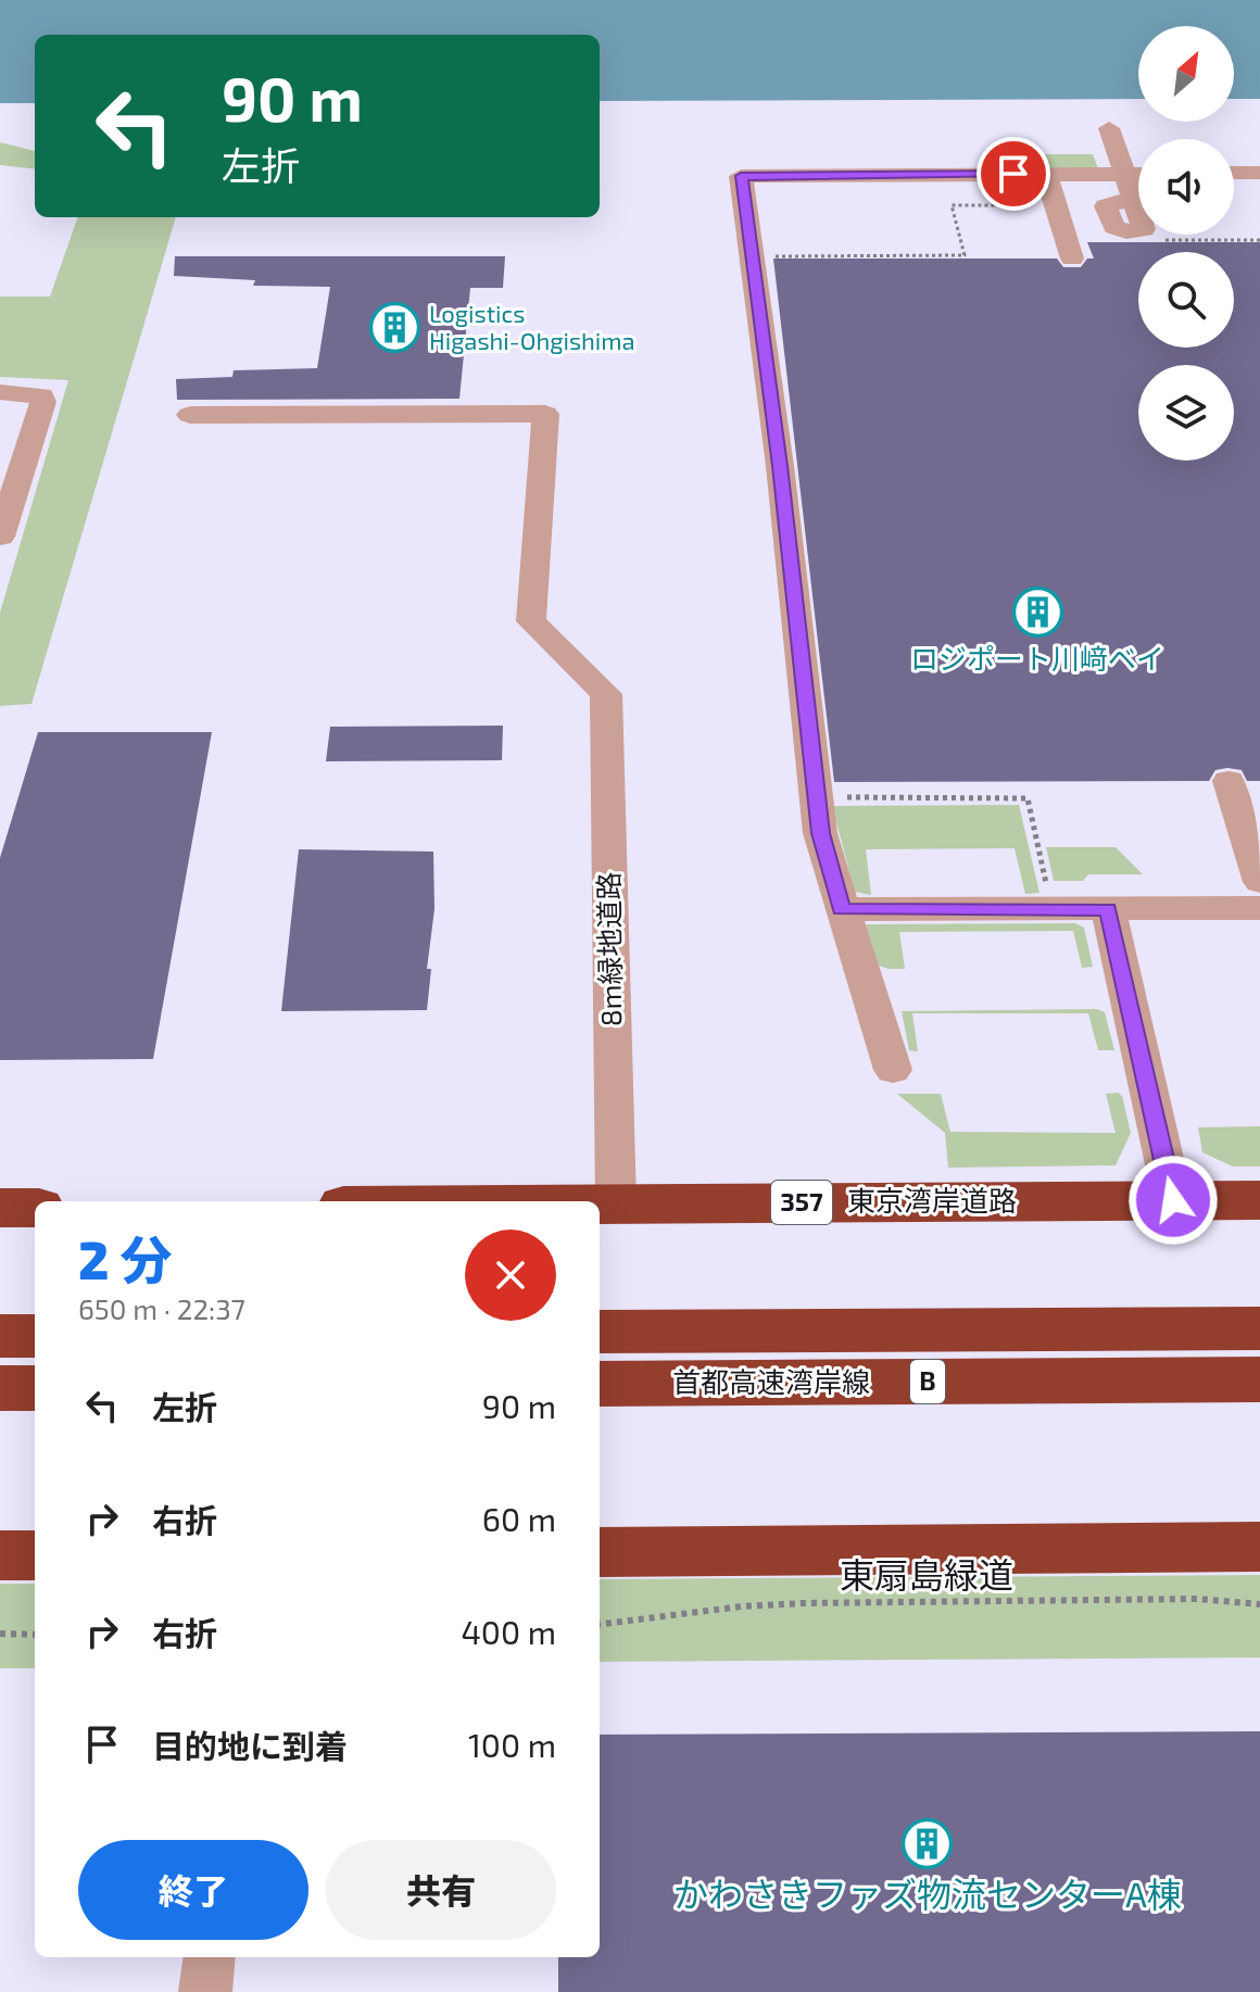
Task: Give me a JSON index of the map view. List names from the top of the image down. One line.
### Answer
{"streets":{"highway":["東京湾岸道路","357","B","首都高速湾岸線"],"street":["8m緑地道路"],"path":["東扇島緑道"]},"crossings":[["8m緑地道路","東京湾岸道路"]],"places":{"building":["Logistics Higashi-Ohgishima","ロジポート川﨑ベイ","かわさきファズ物流センターA棟"]},"north":"top right","page":{"turn":["90 m","左折"],"heading":["2 分","650 m · 22:37"],"list":[{"name":"左折","value":"90 m"},{"name":"右折","value":"60 m"},{"name":"右折","value":"400 m"},{"name":"目的地に到着","value":"100 m"}],"buttons":["終了","共有"]}}
